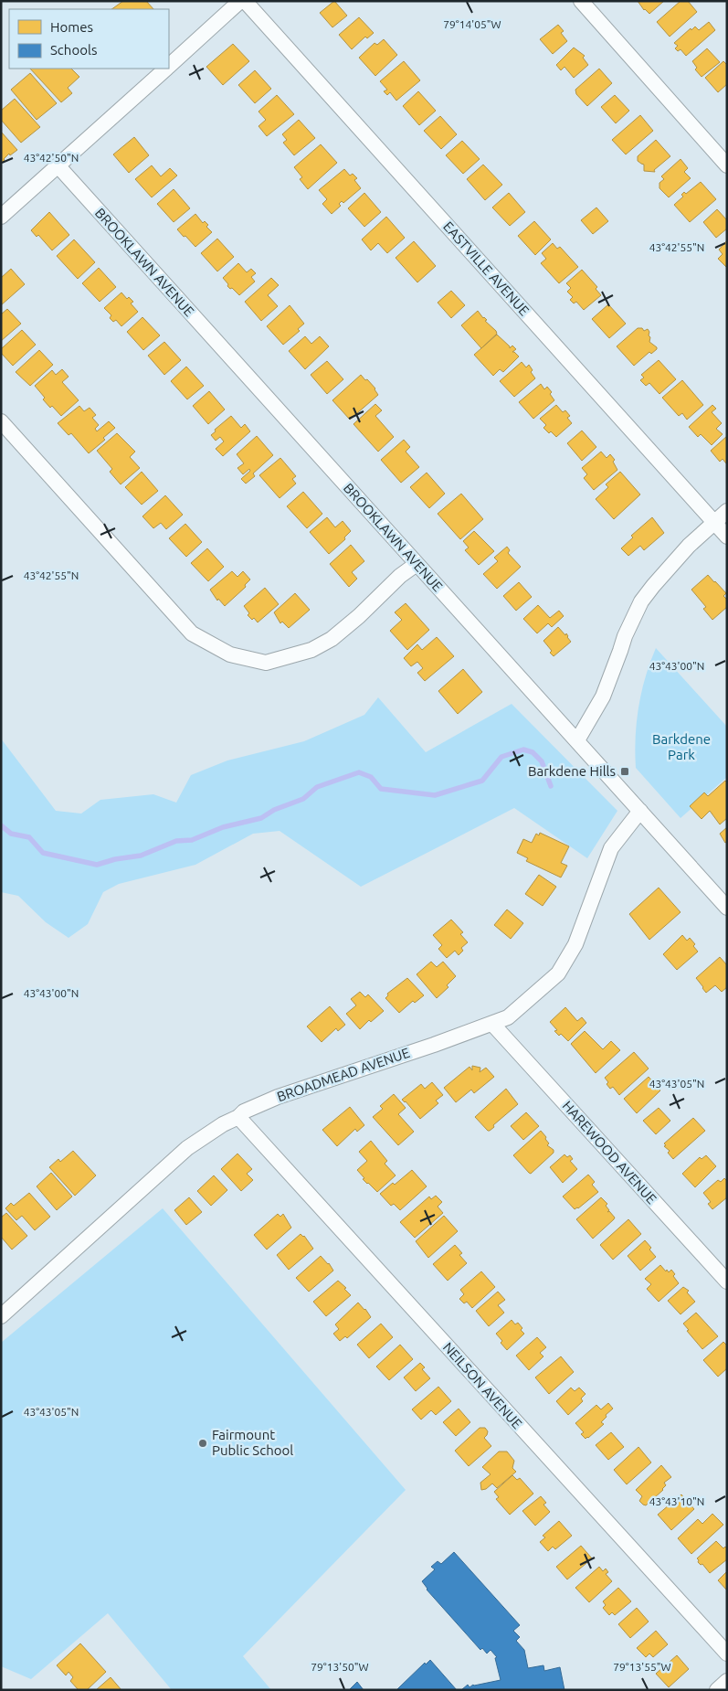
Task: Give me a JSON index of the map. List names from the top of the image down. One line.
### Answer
{"streets":{"street":["BROOKLAWN AVENUE","EASTVILLE AVENUE","BROADMEAD AVENUE","HAREWOOD AVENUE","NEILSON AVENUE"]},"crossings":[["BROOKLAWN AVENUE","BROADMEAD AVENUE"],["BROADMEAD AVENUE","HAREWOOD AVENUE"],["BROADMEAD AVENUE","NEILSON AVENUE"]],"parks":["Barkdene Park"],"places":{"transit":["Barkdene Hills"],"other":["Fairmount Public School"]},"legend":["Homes","Schools"],"coordinates":["79°14'05\"W","43°42'50\"N","43°42'55\"N","43°43'00\"N","43°43'05\"N","43°43'10\"N","79°13'50\"W","79°13'55\"W"]}
